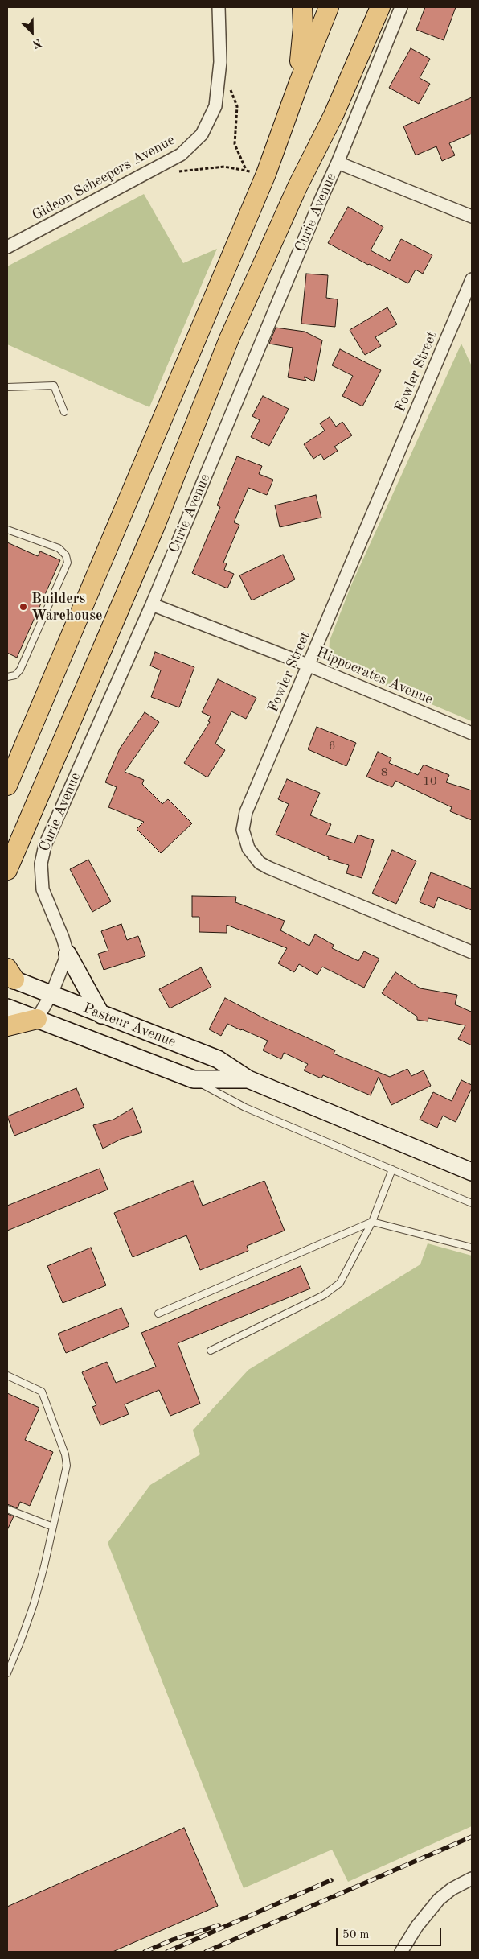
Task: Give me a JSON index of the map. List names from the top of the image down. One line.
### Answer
{"streets":{"main road":["Curie Avenue"],"street":["Gideon Scheepers Avenue","Fowler Street","Hippocrates Avenue","Pasteur Avenue"]},"crossings":[["Curie Avenue","Hippocrates Avenue"],["Fowler Street","Hippocrates Avenue"]],"places":["Builders Warehouse"],"house_numbers":["6","8","10"],"scale_bar":"50 m","north":"bottom right"}
